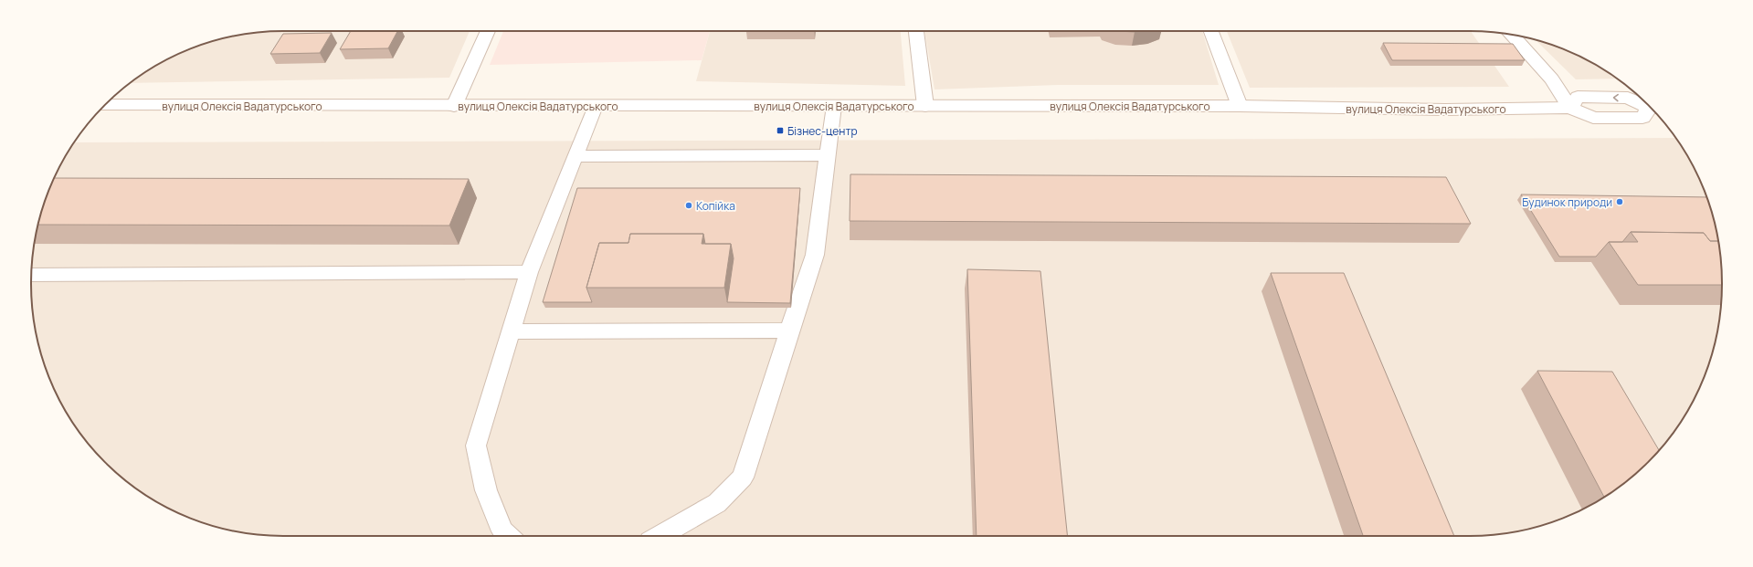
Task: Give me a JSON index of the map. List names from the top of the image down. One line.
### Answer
{"streets":{"main road":["вулиця Олексія Вадатурського"]},"places":{"transit":["Бізнес-центр"],"other":["Будинок природи","Копійка"]}}
